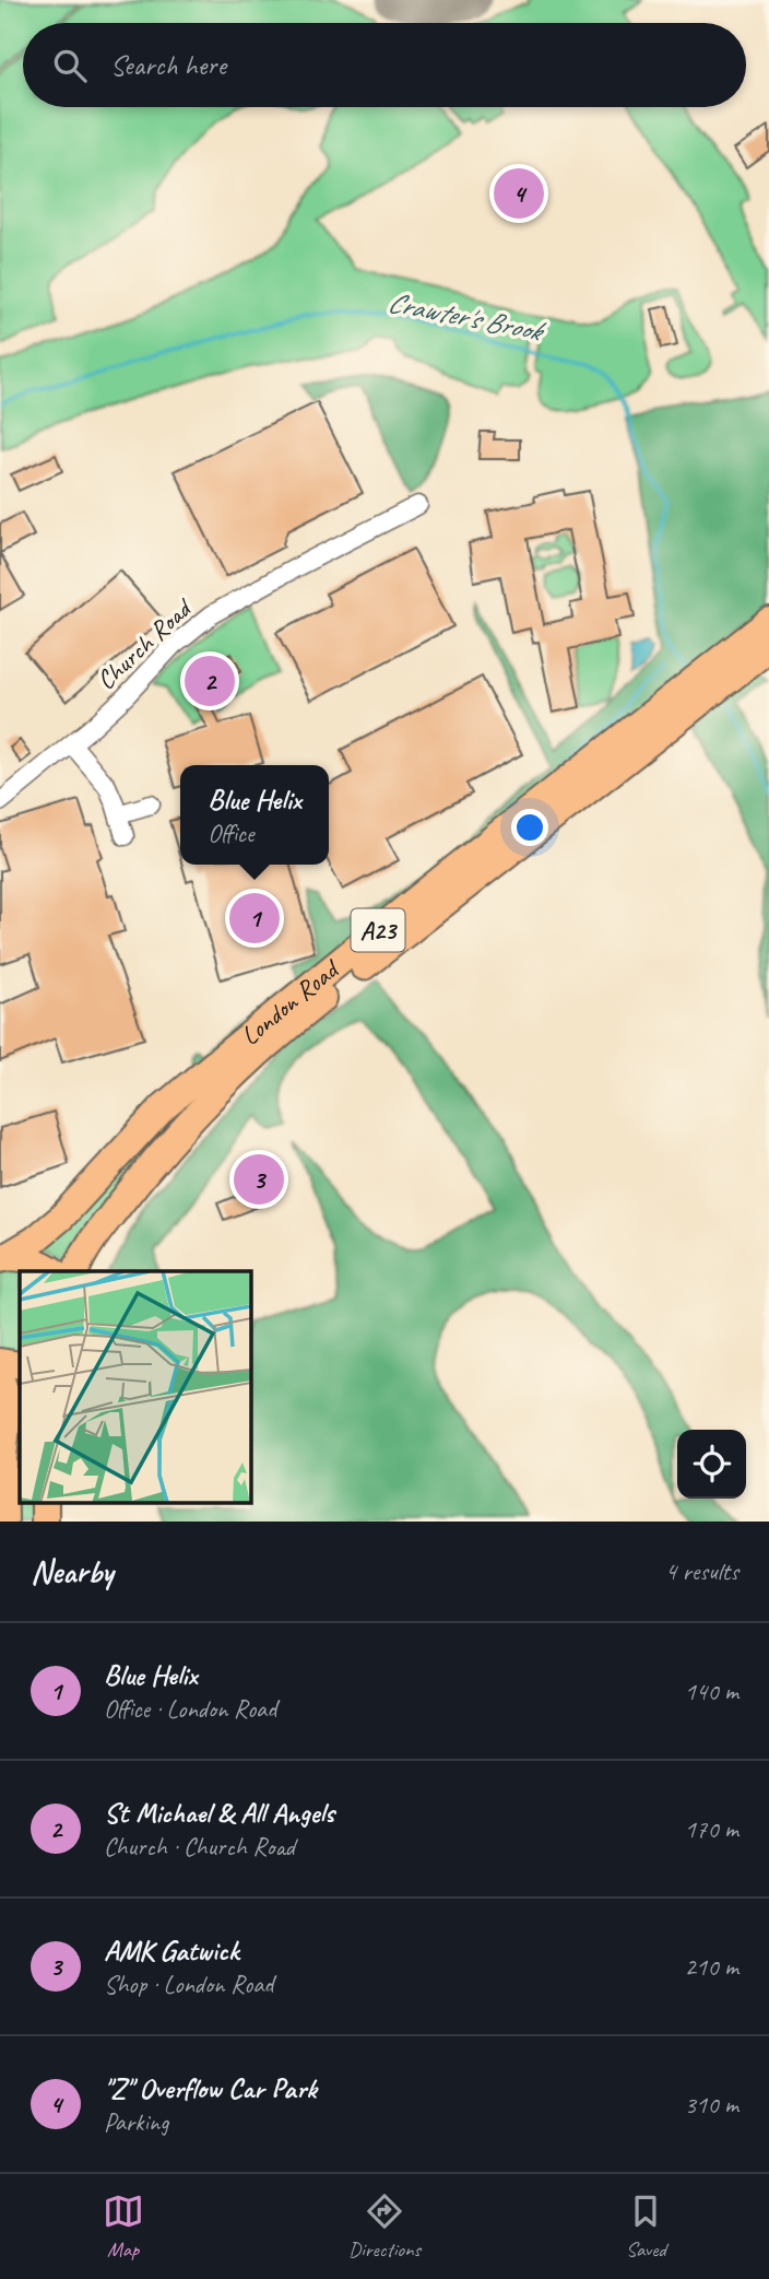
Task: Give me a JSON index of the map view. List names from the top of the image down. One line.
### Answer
{"streets":{"main road":["A23","London Road"],"street":["Church Road"]},"water":["Crawter's Brook"],"page":{"search":"Search here","pins":["4","2","1","3"],"popup":["Blue Helix","Office"],"heading":["Nearby","4 results"],"list":[{"mark":"1","name":"Blue Helix","note":"Office · London Road","value":"140 m"},{"mark":"2","name":"St Michael & All Angels","note":"Church · Church Road","value":"170 m"},{"mark":"3","name":"AMK Gatwick","note":"Shop · London Road","value":"210 m"},{"mark":"4","name":"\"Z\" Overflow Car Park","note":"Parking","value":"310 m"}],"nav":["Map","Directions","Saved"]}}
